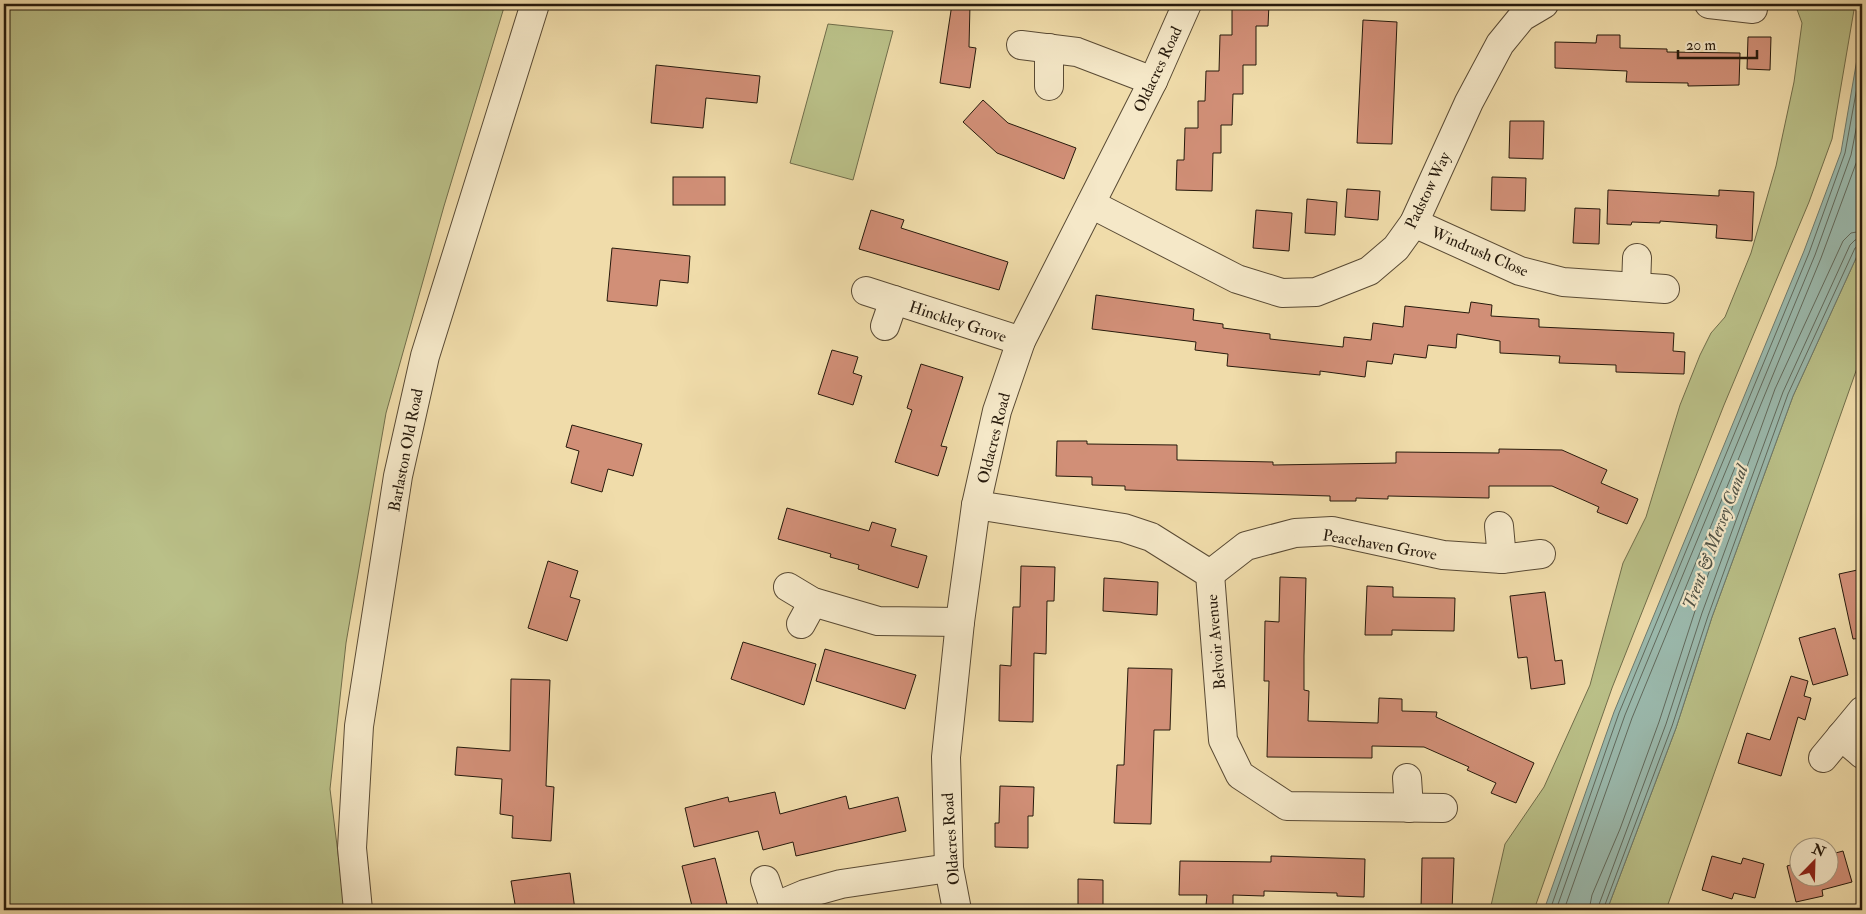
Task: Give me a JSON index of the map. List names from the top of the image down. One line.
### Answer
{"streets":{"street":["Oldacres Road","Padstow Way","Windrush Close","Hinckley Grove","Barlaston Old Road","Peacehaven Grove","Belvoir Avenue"]},"crossings":[["Oldacres Road","Padstow Way"],["Oldacres Road","Hinckley Grove"],["Oldacres Road","Belvoir Avenue"],["Padstow Way","Windrush Close"],["Peacehaven Grove","Belvoir Avenue"]],"water":["Trent & Mersey Canal"],"scale_bar":"20 m","north":"top right"}
